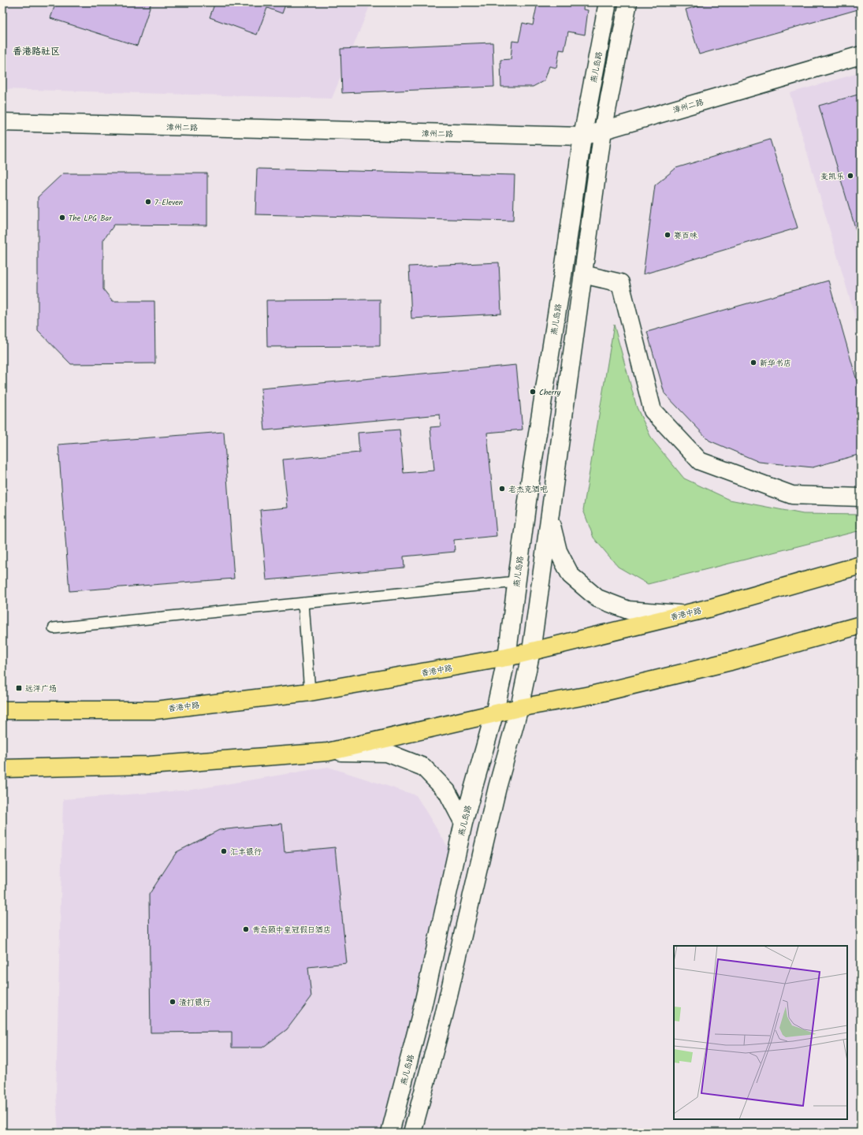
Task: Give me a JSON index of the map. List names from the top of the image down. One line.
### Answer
{"streets":{"main road":["燕儿岛路","漳州二路","香港中路"]},"crossings":[["燕儿岛路","漳州二路"],["燕儿岛路","香港中路"]],"districts":["香港路社区"],"places":{"other":["麦凯乐","7-Eleven","The LPG Bar","赛百味","新华书店","Cherry","老杰克酒吧","汇丰银行","青岛颐中皇冠假日酒店","渣打银行"],"transit":["远洋广场"]}}
